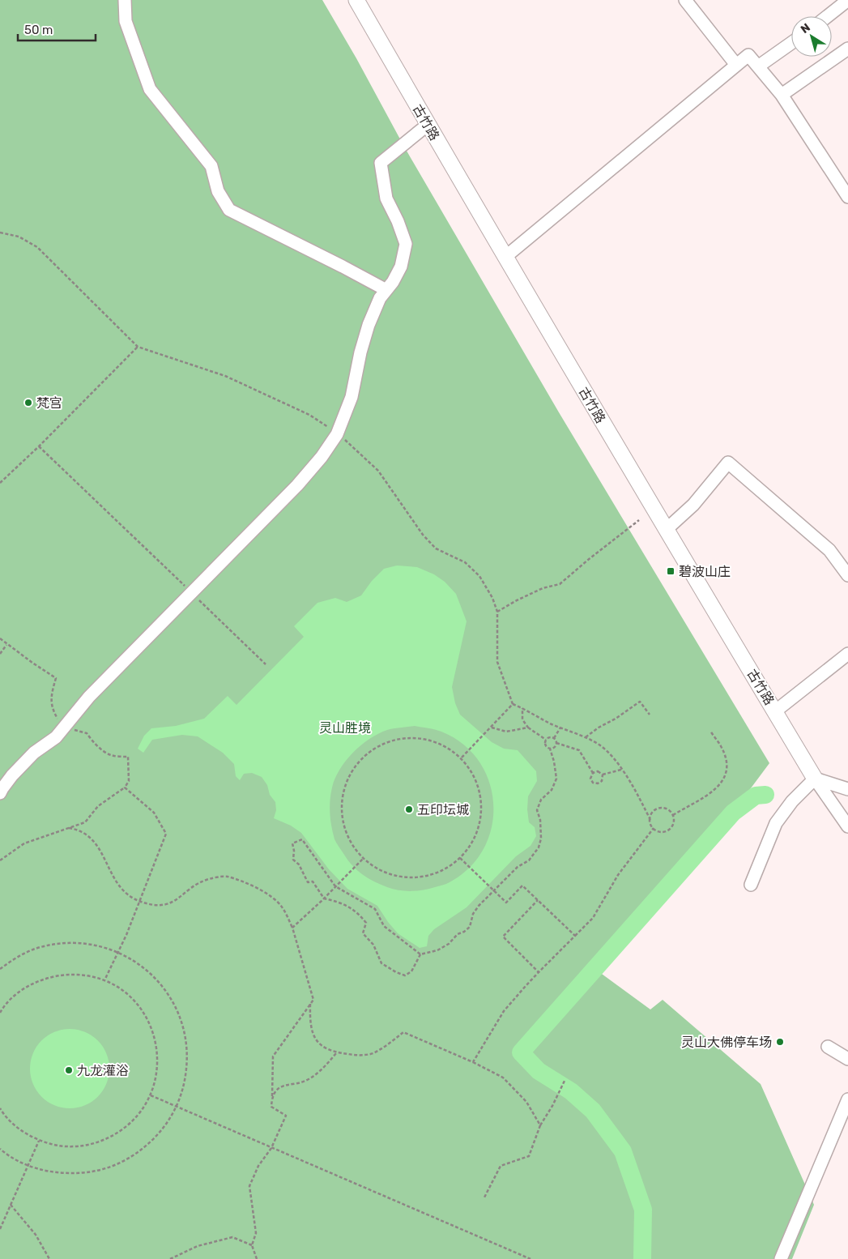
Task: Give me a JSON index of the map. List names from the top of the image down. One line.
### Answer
{"streets":{"main road":["古竹路"]},"parks":["灵山胜境"],"places":{"other":["梵宫","五印坛城","灵山大佛停车场","九龙灌浴"],"transit":["碧波山庄"]},"scale_bar":"50 m","north":"top left"}
